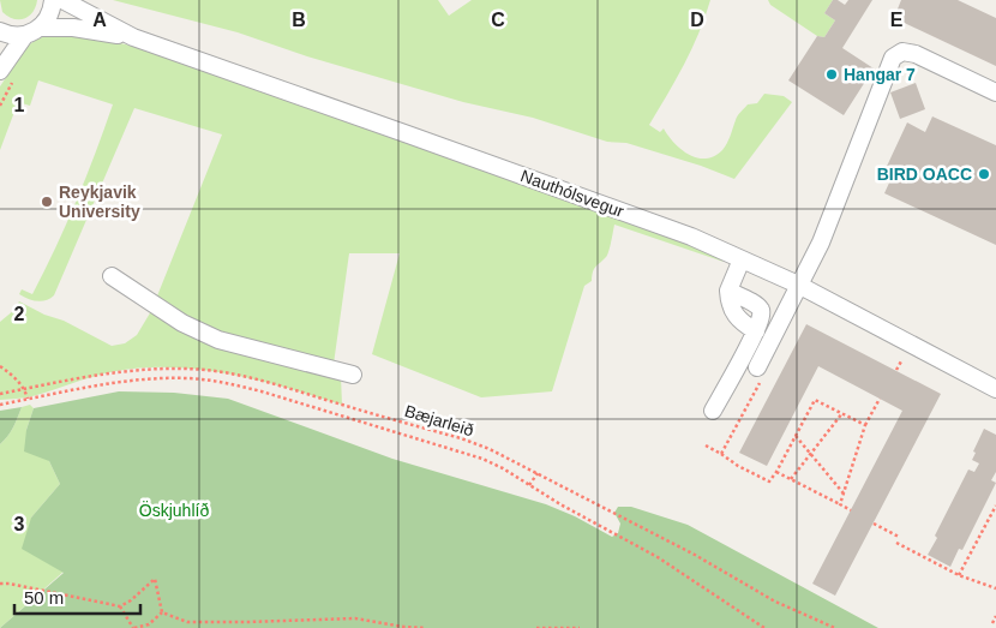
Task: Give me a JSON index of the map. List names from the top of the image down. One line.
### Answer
{"streets":{"street":["Nauthólsvegur"],"path":["Bæjarleið"]},"parks":["Öskjuhlíð"],"places":["Hangar 7","BIRD OACC","Reykjavik University"],"scale_bar":"50 m","grid":{"columns":["A","B","C","D","E"],"rows":["1","2","3"]}}
